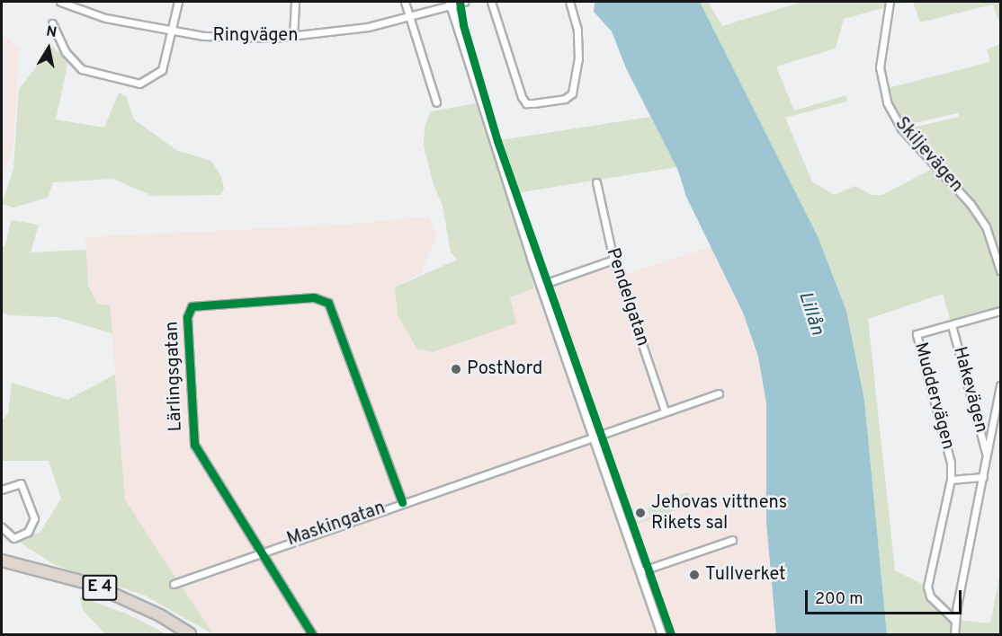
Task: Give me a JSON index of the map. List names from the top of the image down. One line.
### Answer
{"streets":{"highway":["E 4"],"street":["Ringvägen","Skiljevägen","Pendelgatan","Lärlingsgatan","Hakevägen","Muddervägen","Maskingatan"]},"crossings":[["Pendelgatan","Maskingatan"],["Lärlingsgatan","Maskingatan"],["Hakevägen","Muddervägen"]],"water":["Lillån"],"places":["PostNord","Jehovas vittnens Rikets sal","Tullverket"],"scale_bar":"200 m","north":"top"}
